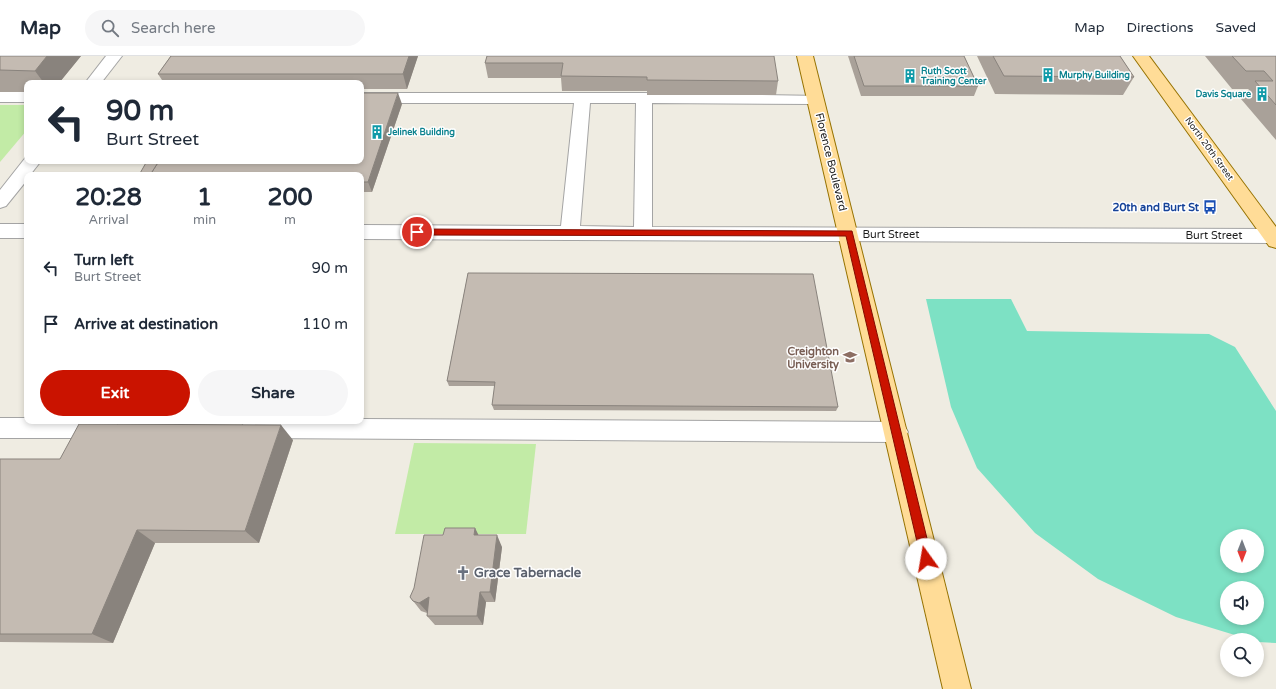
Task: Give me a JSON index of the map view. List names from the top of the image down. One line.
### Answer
{"streets":{"main road":["North 20th Street","Florence Boulevard"],"street":["Burt Street"]},"crossings":[["North 20th Street","Burt Street"],["Florence Boulevard","Burt Street"]],"places":{"building":["Murphy Building","Ruth Scott Training Center","Davis Square","Jelinek Building"],"bus stop":["20th and Burt St"],"school or university":["Creighton University"],"church":["Grace Tabernacle"]},"north":"bottom","page":{"header":"Map","search":"Search here","nav":["Map","Directions","Saved"],"turn":["90 m","Burt Street"],"eta":["20:28","Arrival","1","min","200","m"],"list":[{"name":"Turn left","note":"Burt Street","value":"90 m"},{"name":"Arrive at destination","value":"110 m"}],"buttons":["Exit","Share"]}}
